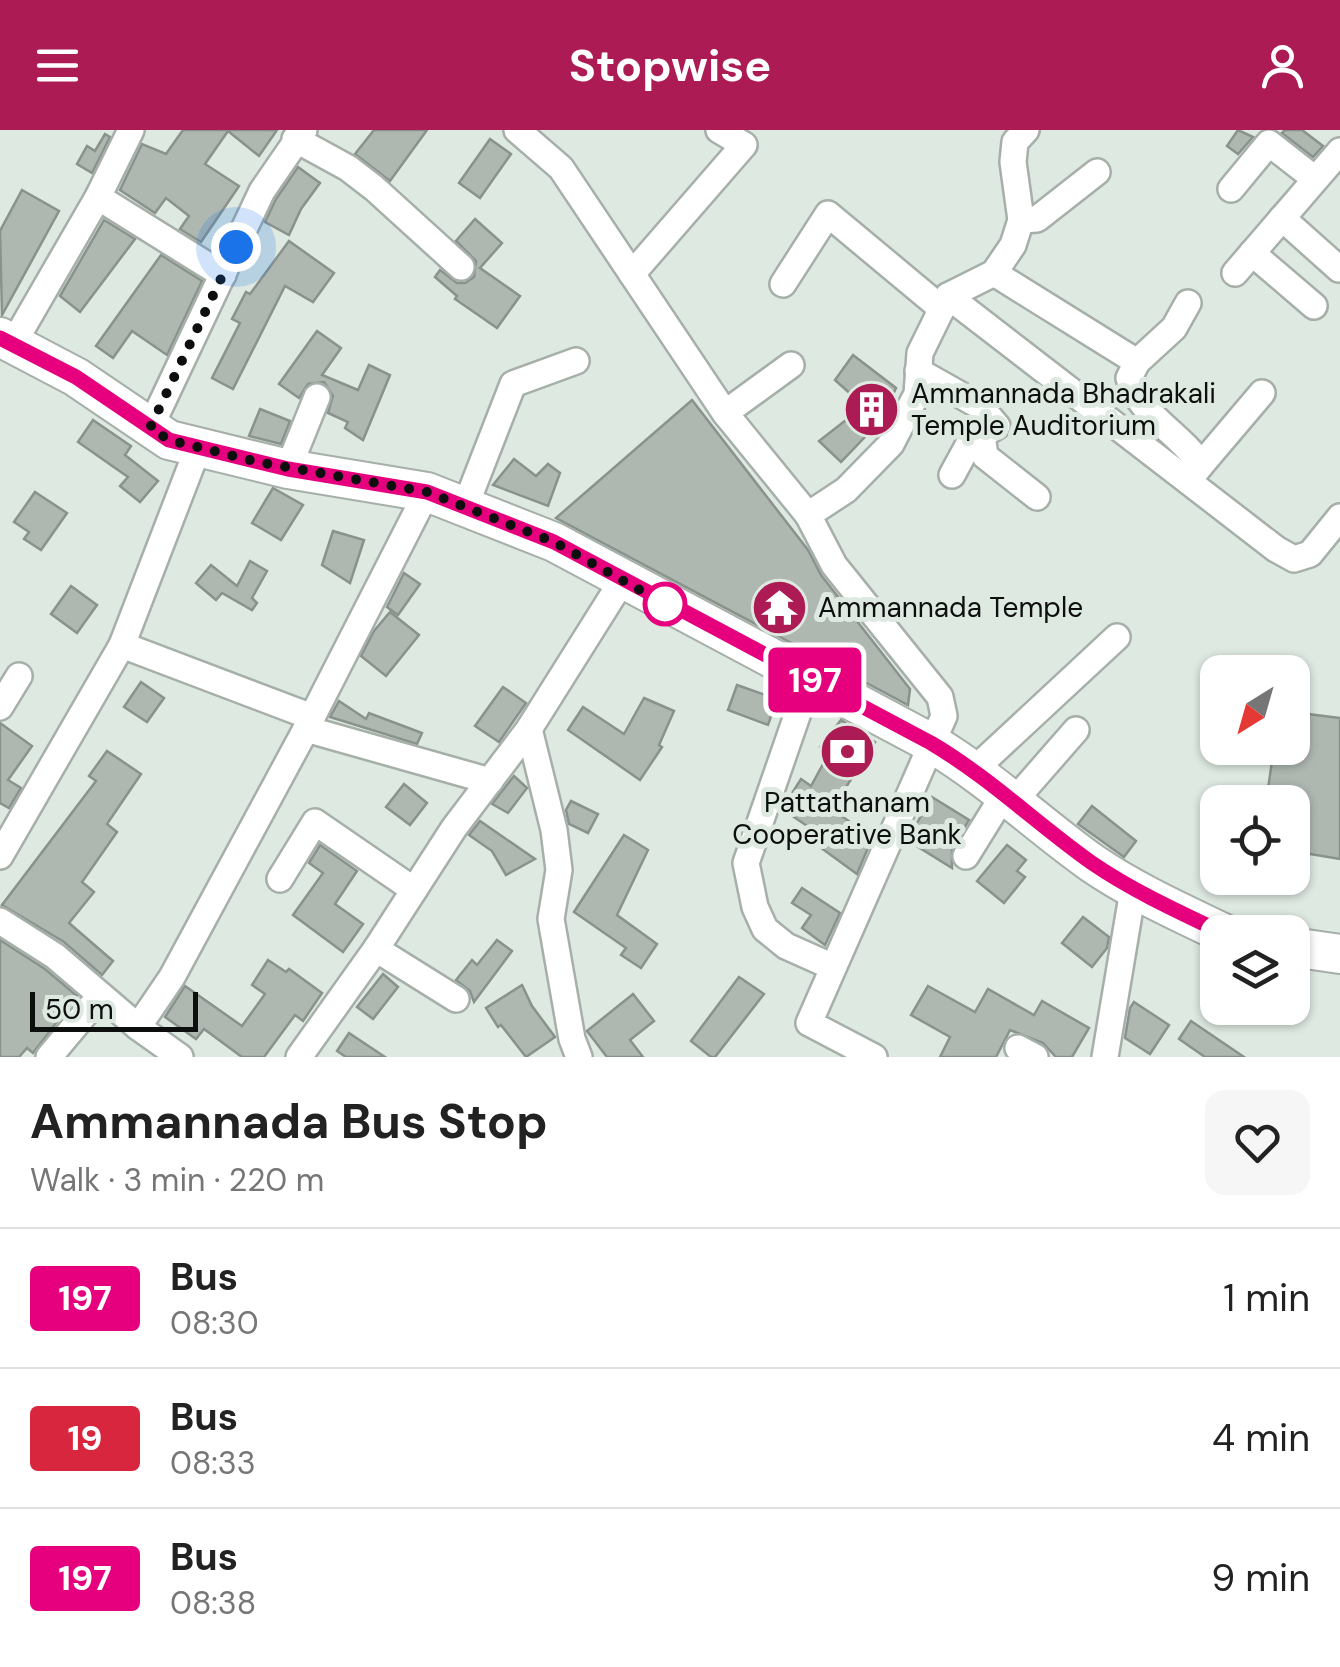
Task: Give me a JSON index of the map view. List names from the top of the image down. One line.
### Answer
{"places":{"building":["Ammannada Bhadrakali Temple Auditorium"],"temple":["Ammannada Temple"],"bank":["Pattathanam Cooperative Bank"]},"lines":["bus line 197"],"scale_bar":"50 m","north":"bottom left","page":{"header":"Stopwise","on_map":"197","scale":"50 m","heading":["Ammannada Bus Stop","Walk · 3 min · 220 m"],"list":[{"mark":"197","name":"Bus","note":"08:30","value":"1 min"},{"mark":"19","name":"Bus","note":"08:33","value":"4 min"},{"mark":"197","name":"Bus","note":"08:38","value":"9 min"}]}}
